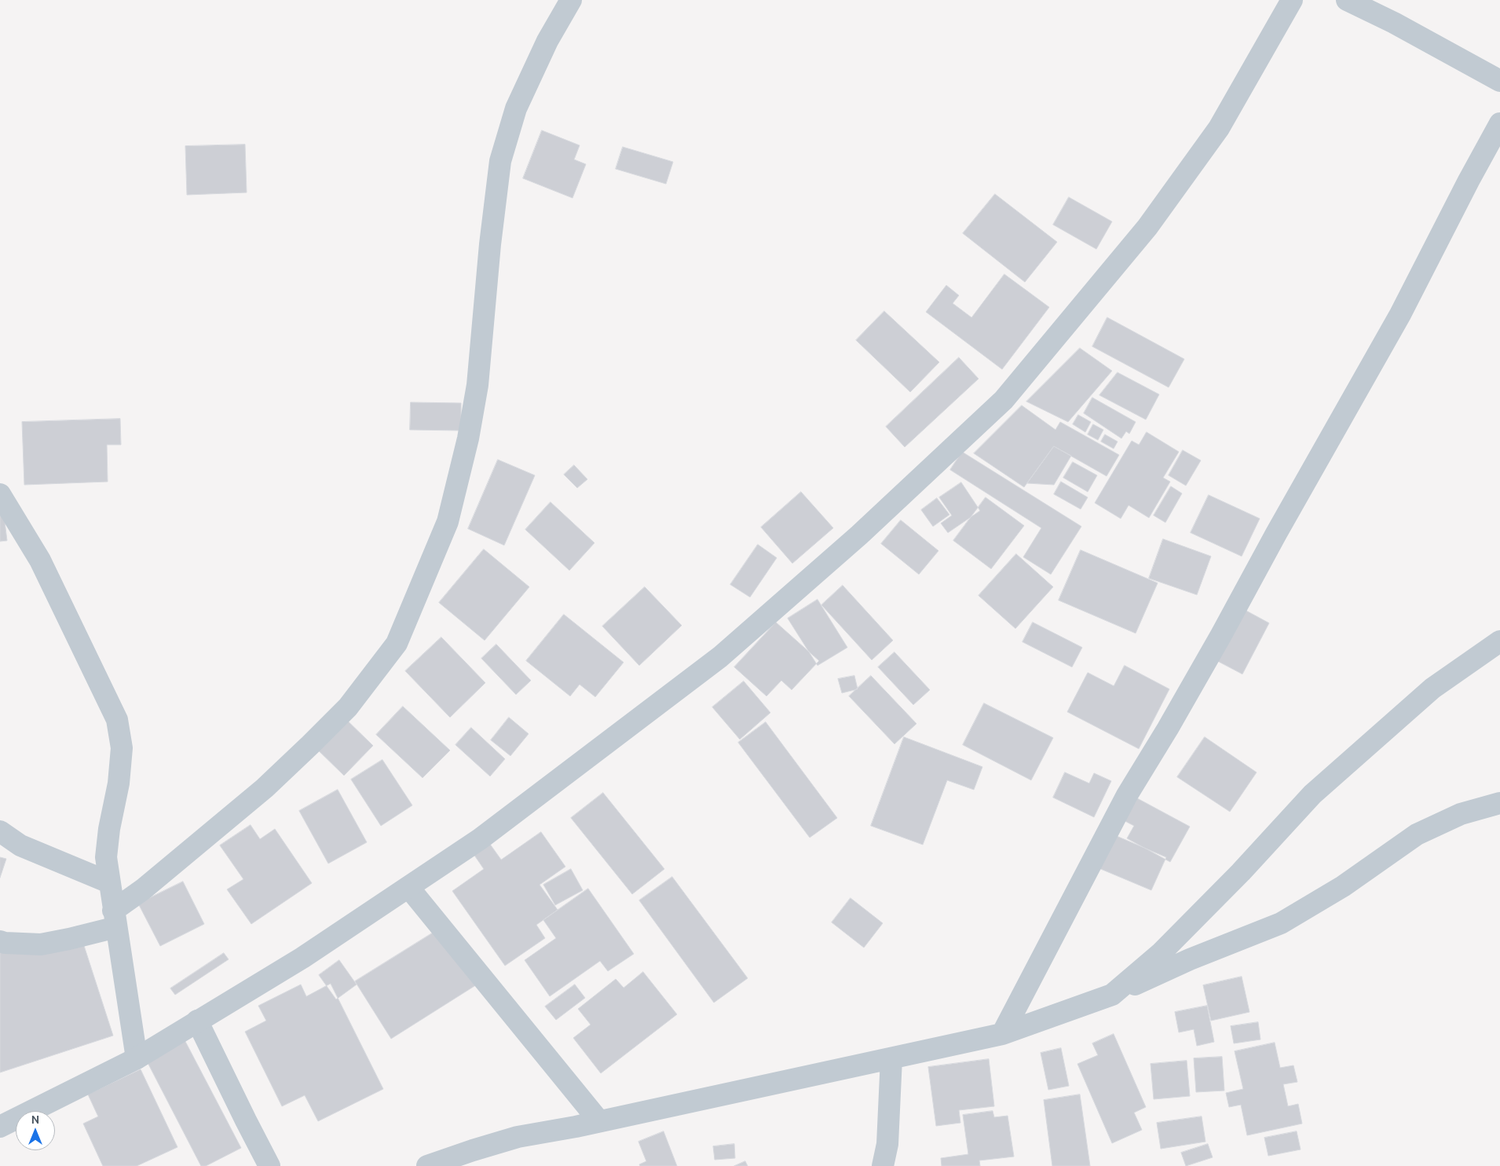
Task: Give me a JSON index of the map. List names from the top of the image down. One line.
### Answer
{"north":"top"}
